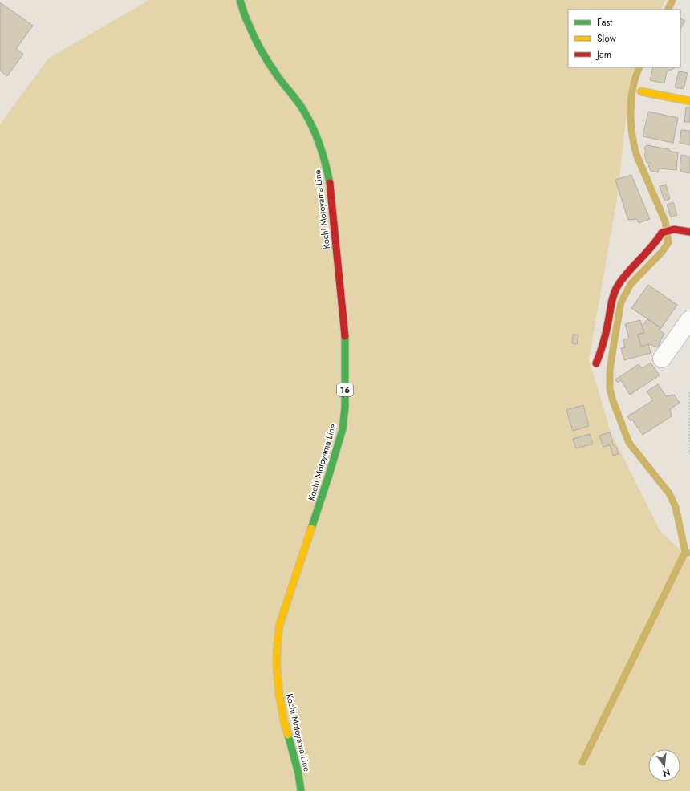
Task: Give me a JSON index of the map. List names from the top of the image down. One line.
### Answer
{"streets":{"main road":["Kochi Motoyama Line","16"]},"legend":["Fast","Slow","Jam"],"north":"bottom"}
